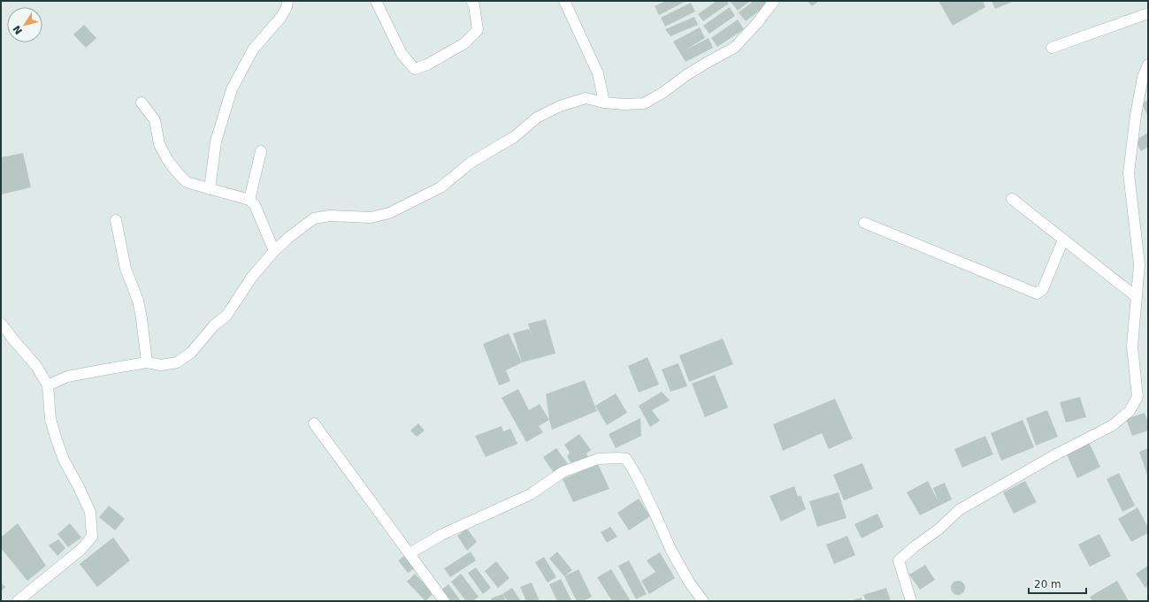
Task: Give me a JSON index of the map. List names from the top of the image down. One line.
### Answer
{"scale_bar":"20 m","north":"bottom left"}
